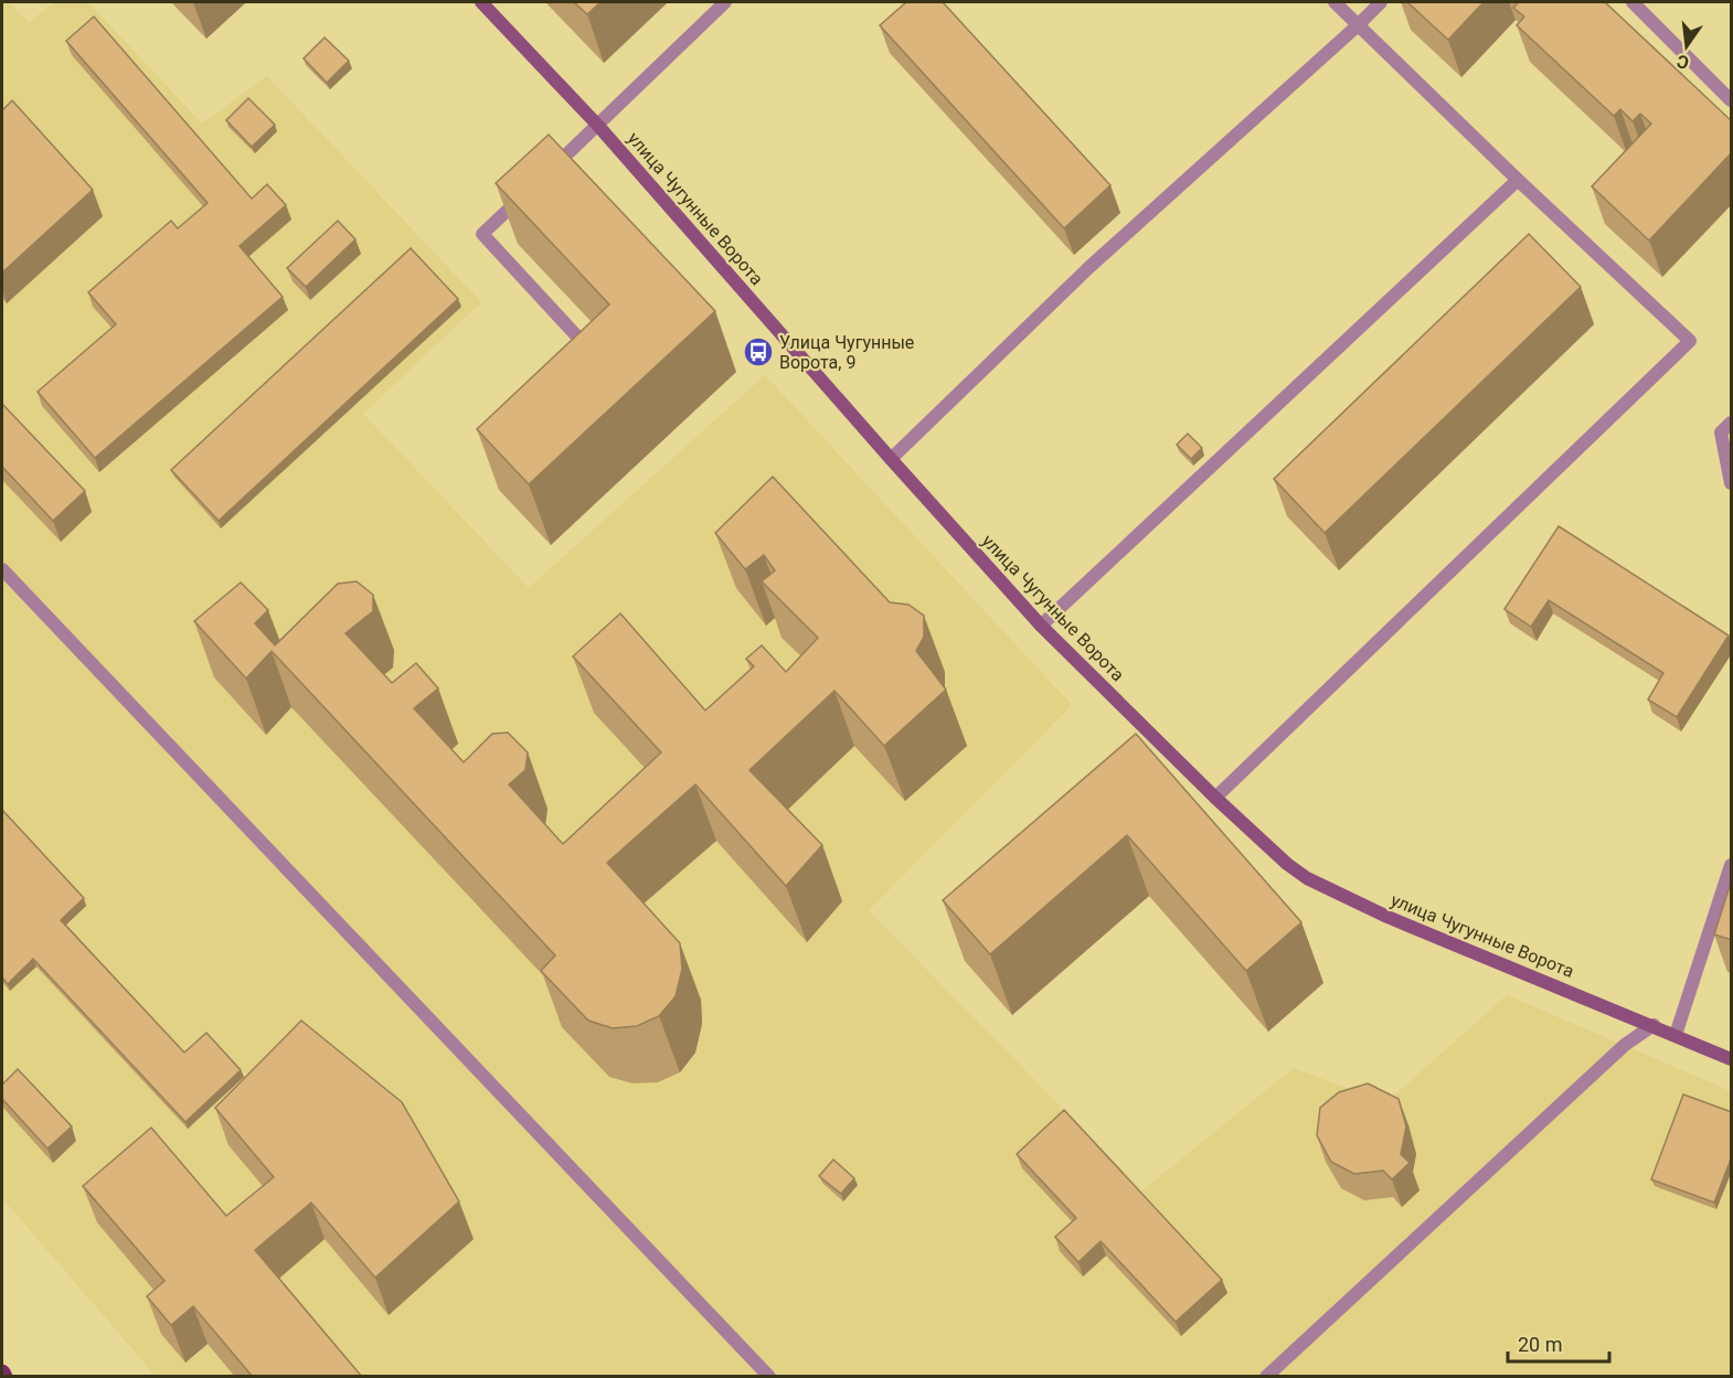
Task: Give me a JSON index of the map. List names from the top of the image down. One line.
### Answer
{"streets":{"street":["улица Чугунные Ворота"]},"places":{"bus stop":["Улица Чугунные Ворота, 9"]},"scale_bar":"20 m","north":"bottom"}
